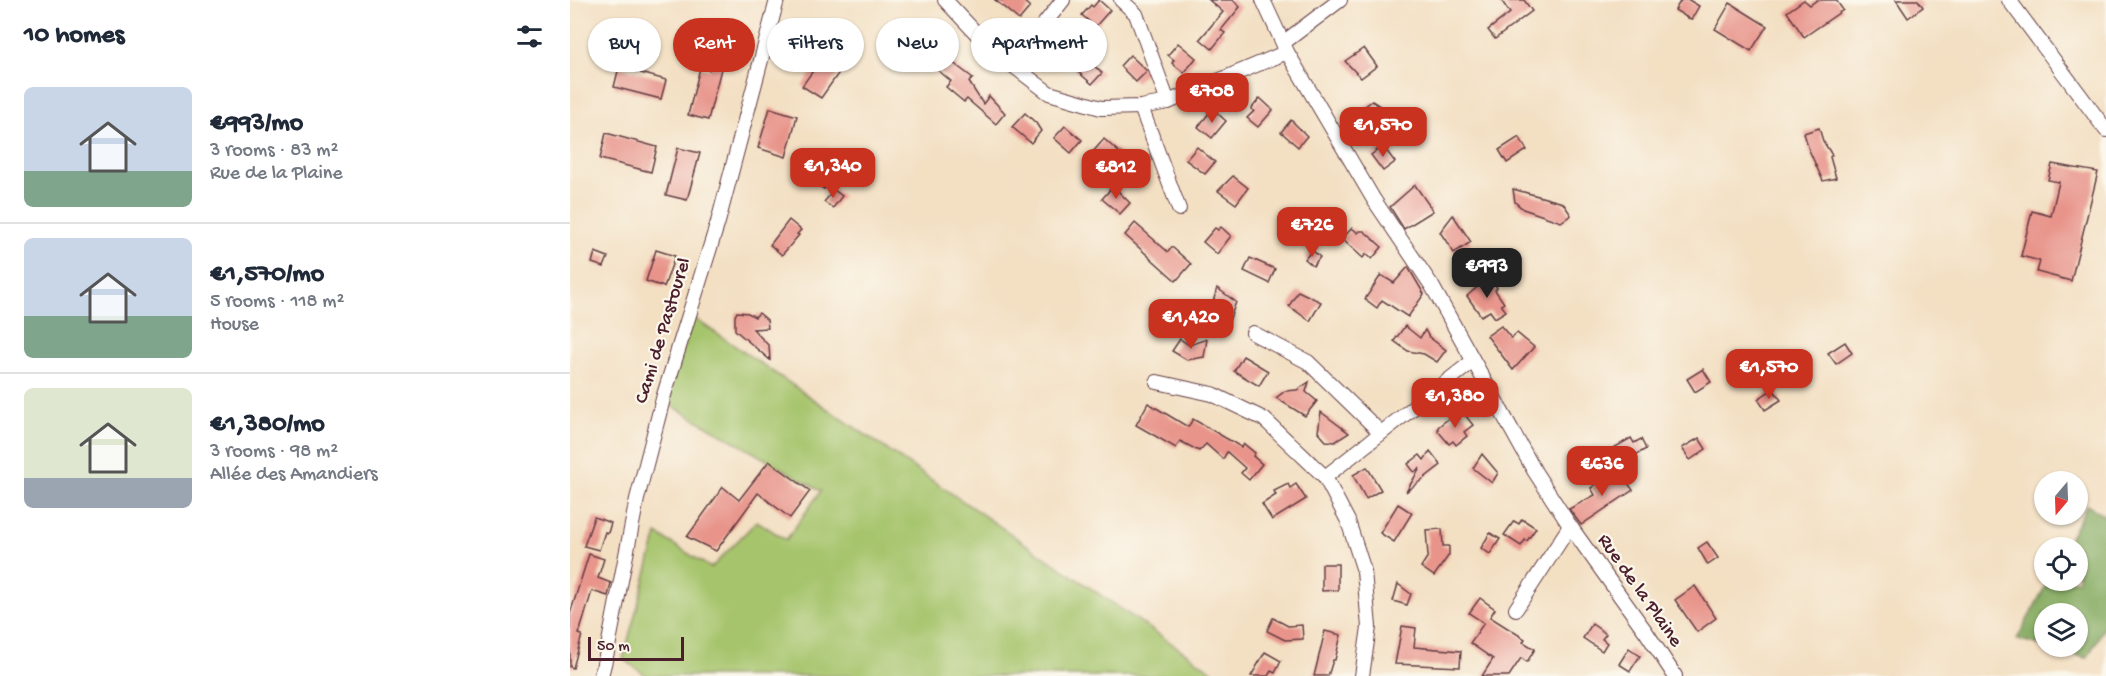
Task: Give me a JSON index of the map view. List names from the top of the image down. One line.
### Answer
{"streets":{"street":["Cami de Pastourel","Rue de la Plaine"]},"scale_bar":"50 m","north":"bottom","page":{"heading":"10 homes","chip":["Buy","Rent","Filters","New","Apartment"],"list":[{"name":"€993/mo","note":"3 rooms · 83 m² · Rue de la Plaine"},{"name":"€1,570/mo","note":"5 rooms · 118 m² · House"},{"name":"€1,380/mo","note":"3 rooms · 98 m² · Allée des Amandiers"}],"price":["€708","€1,570","€1,340","€812","€726","€993","€1,420","€1,570","€1,380","€636"],"scale":"50 m"}}
